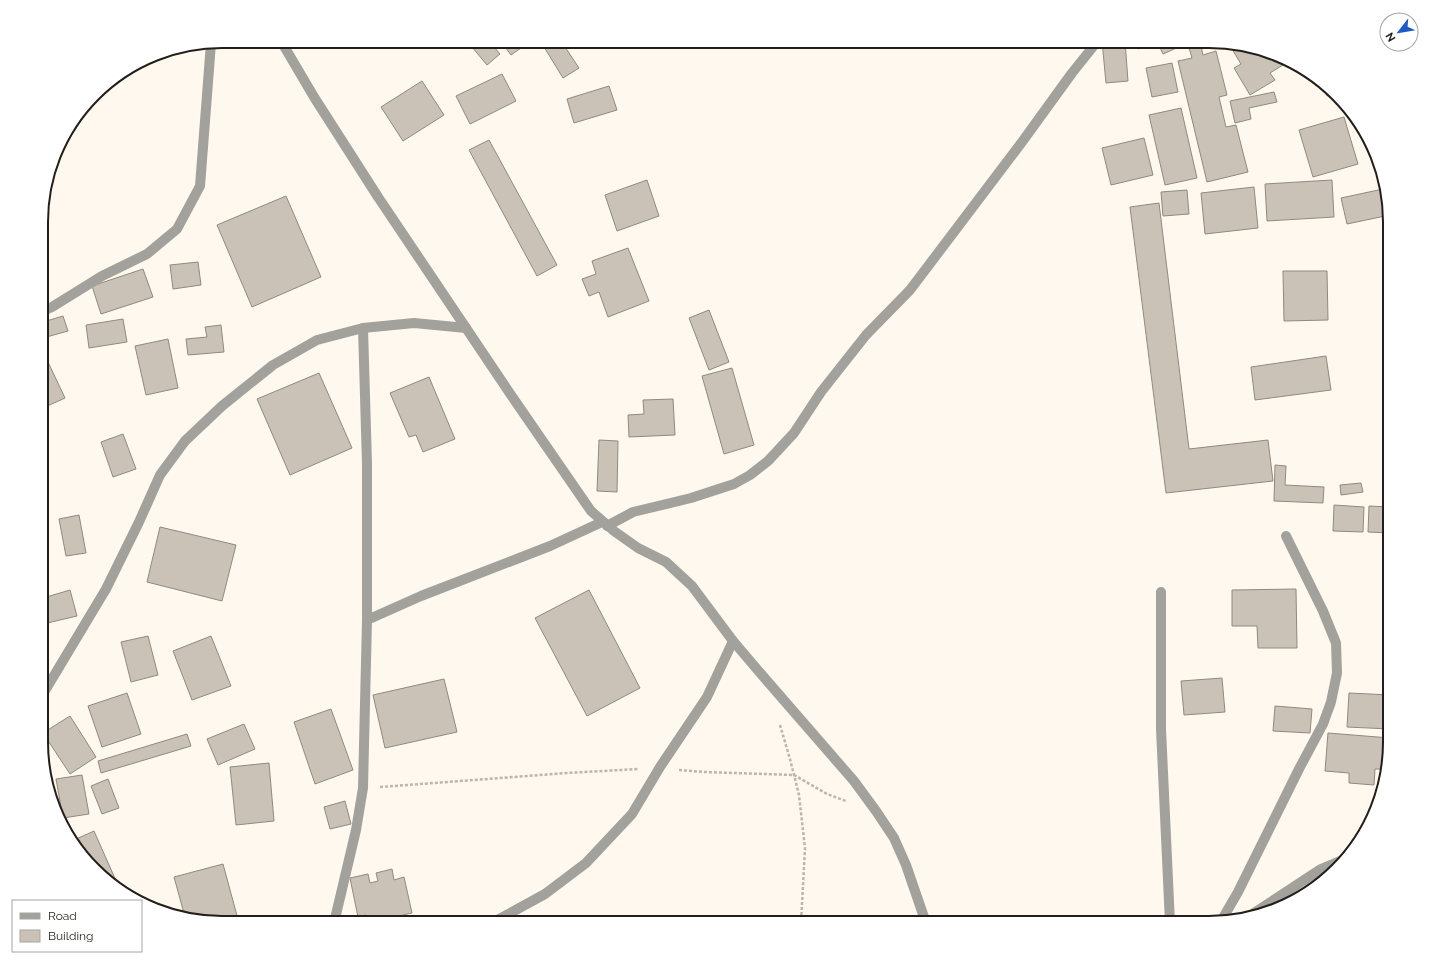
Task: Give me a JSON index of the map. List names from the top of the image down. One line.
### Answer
{"legend":["Road","Building"],"north":"bottom left"}
